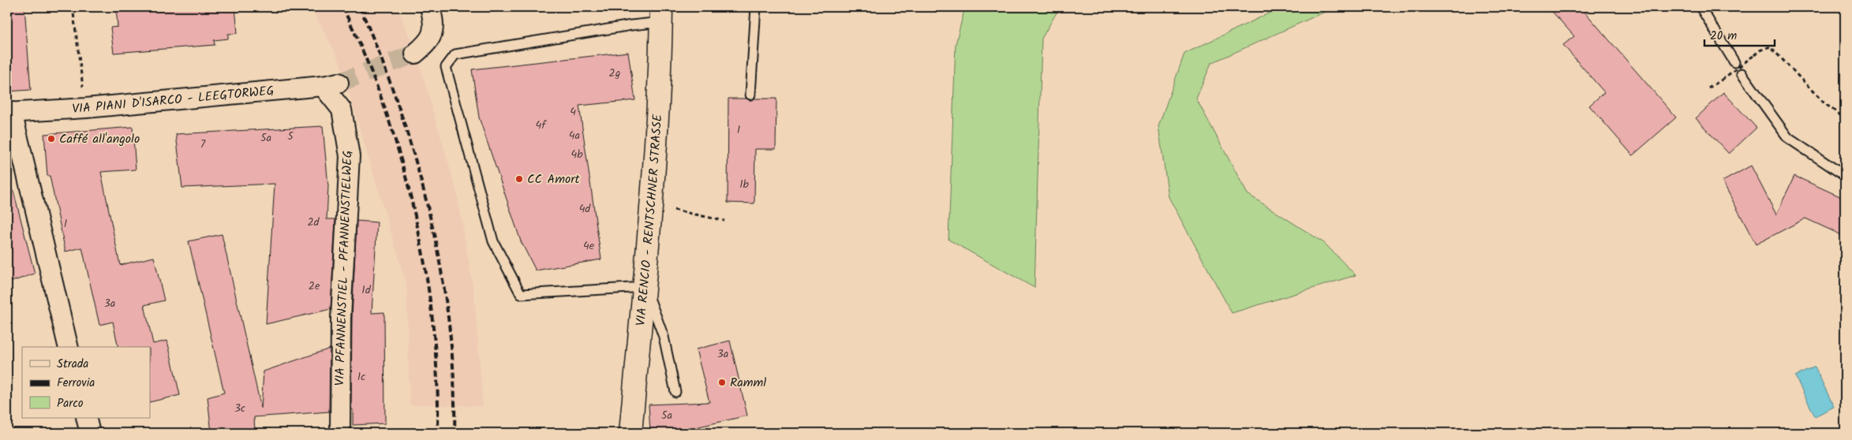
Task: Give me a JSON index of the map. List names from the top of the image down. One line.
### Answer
{"streets":{"street":["VIA PIANI D'ISARCO - LEEGTORWEG","VIA RENCIO - RENTSCHNER STRASSE","VIA PFANNENSTIEL - PFANNENSTIELWEG"]},"crossings":[["VIA PIANI D'ISARCO - LEEGTORWEG","VIA PFANNENSTIEL - PFANNENSTIELWEG"]],"places":["Caffé all'angolo","CC Amort","Ramml"],"house_numbers":["2g","4","4f","1","4a","5","5a","7","4b","1b","4d","2d","1","4e","2e","1d","3a","3a","1c","3c","5a"],"legend":["Strada","Ferrovia","Parco"],"scale_bar":"20 m"}
